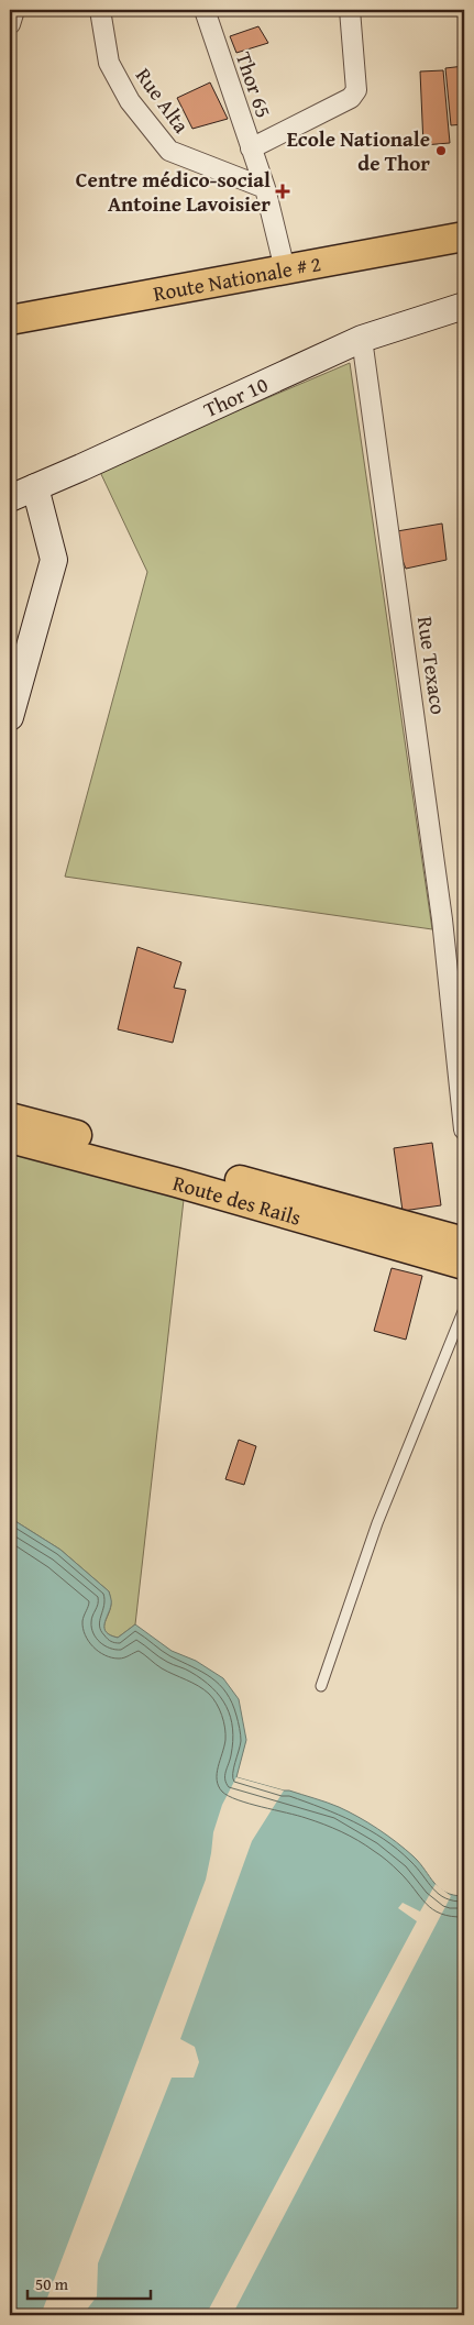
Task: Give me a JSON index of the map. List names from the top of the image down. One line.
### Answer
{"streets":{"main road":["Route Nationale # 2","Route des Rails"],"street":["Thor 65","Rue Alta","Thor 10","Rue Texaco"]},"crossings":[["Thor 65","Rue Alta"],["Thor 65","Route Nationale # 2"],["Thor 10","Rue Texaco"]],"places":{"other":["Ecole Nationale de Thor"],"health":["Centre médico-social Antoine Lavoisier"]},"scale_bar":"50 m"}
